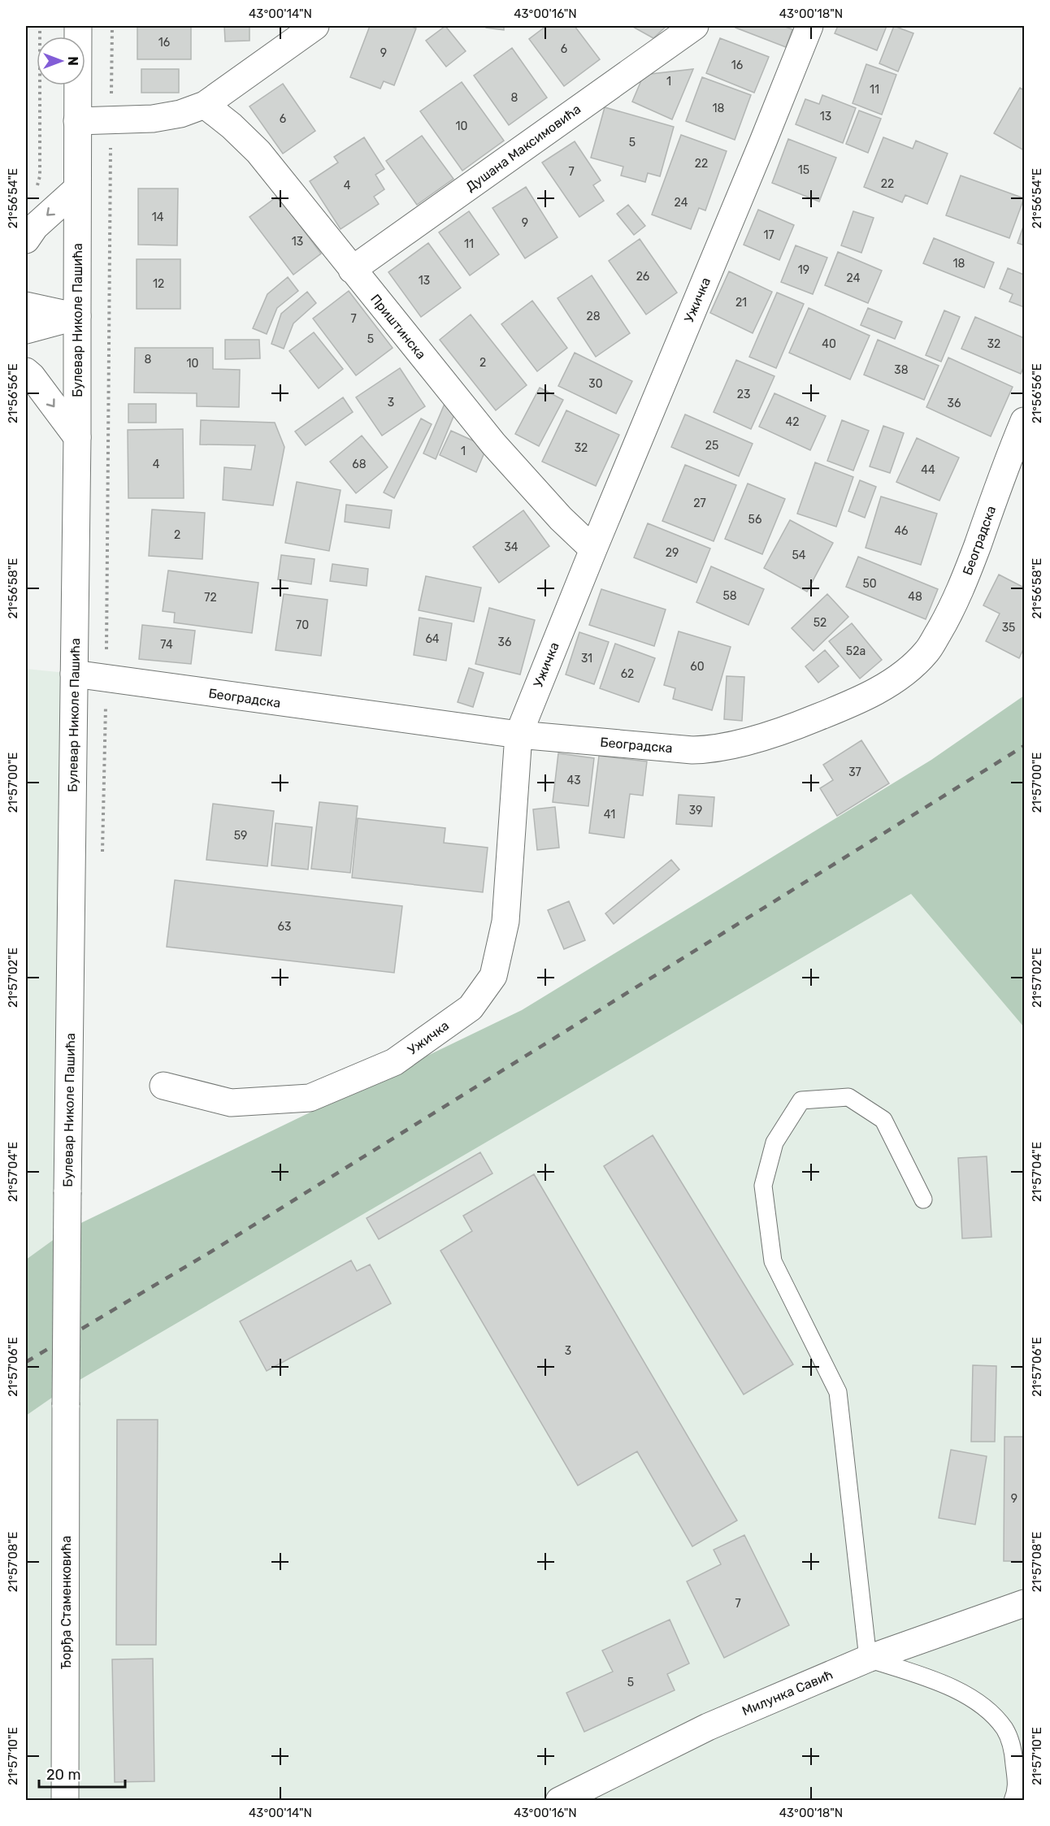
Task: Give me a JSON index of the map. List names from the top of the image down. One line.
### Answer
{"streets":{"street":["Душана Максимовића","Ужичка","Булевар Николе Пашића","Приштинска","Београдска","Ђорђа Стаменковића","Милунка Савић"]},"crossings":[["Душана Максимовића","Приштинска"],["Ужичка","Приштинска"],["Ужичка","Београдска"],["Булевар Николе Пашића","Београдска"],["Булевар Николе Пашића","Ђорђа Стаменковића"]],"house_numbers":["16","6","9","16","1","11","8","18","13","6","10","5","22","15","7","22","4","24","14","9","17","13","11","18","19","26","24","13","12","21","28","7","5","40","32","8","2","10","38","30","23","3","36","42","25","32","1","4","68","44","27","56","46","2","34","29","54","50","58","48","72","52","70","35","64","36","74","52a","31","60","62","37","43","39","41","59","63","3","9","7","5"],"scale_bar":"20 m","north":"right","coordinates":["43°00'14\"N","43°00'16\"N","43°00'18\"N","21°56'54\"E","21°56'56\"E","21°56'58\"E","21°57'00\"E","21°57'02\"E","21°57'04\"E","21°57'06\"E","21°57'08\"E","21°57'10\"E"]}
